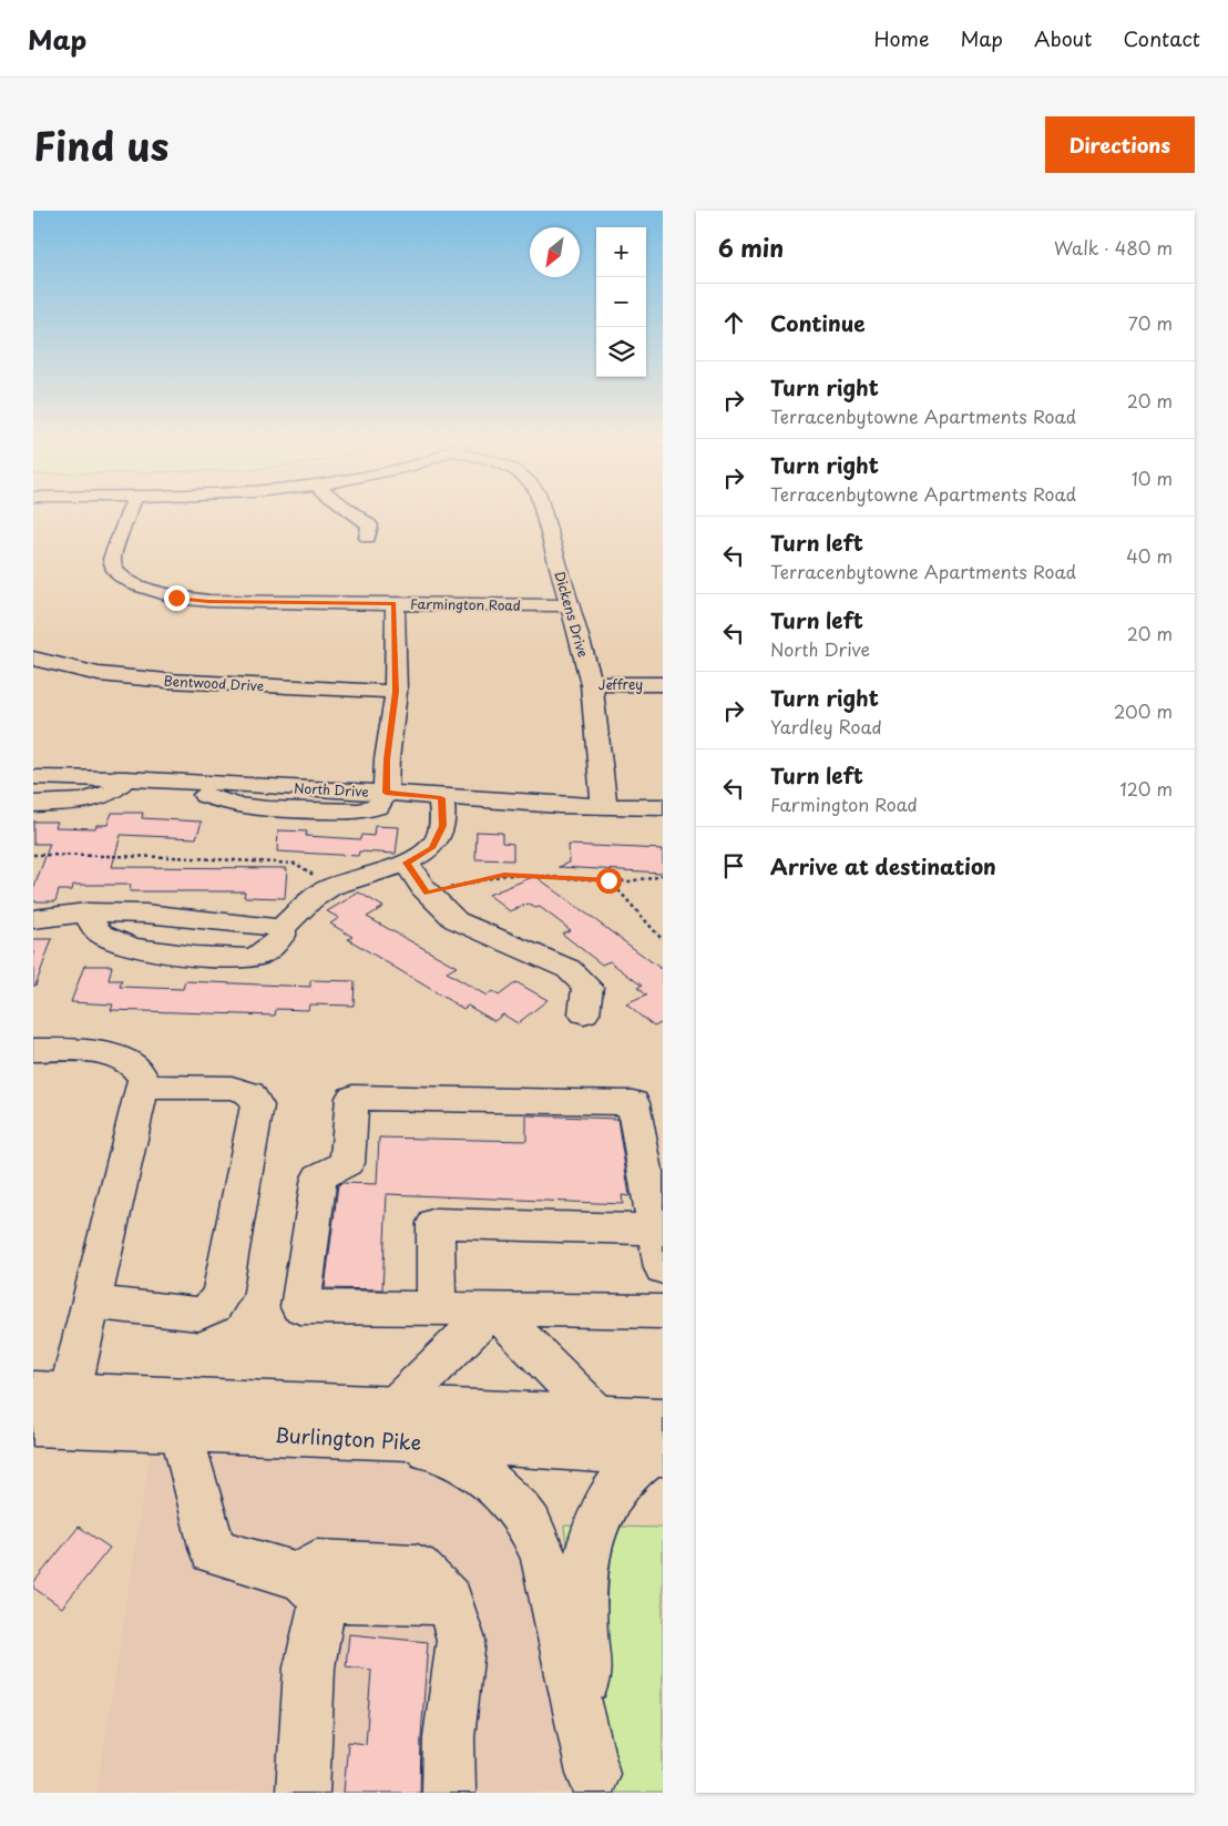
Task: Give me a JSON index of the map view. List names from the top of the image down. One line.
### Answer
{"streets":{"main road":["Farmington Road","Dickens Drive","Bentwood Drive","Jeffrey","North Drive","Burlington Pike"]},"crossings":[["Farmington Road","Dickens Drive"],["Dickens Drive","Jeffrey"],["Dickens Drive","North Drive"]],"north":"bottom left","page":{"header":"Map","nav":["Home","Map","About","Contact"],"title":"Find us","buttons":"Directions","heading":["6 min","Walk · 480 m"],"map_buttons":["+","−"],"list":[["Continue","70 m"],["Turn right","Terracenbytowne Apartments Road","20 m"],["Turn right","Terracenbytowne Apartments Road","10 m"],["Turn left","Terracenbytowne Apartments Road","40 m"],["Turn left","North Drive","20 m"],["Turn right","Yardley Road","200 m"],["Turn left","Farmington Road","120 m"],"Arrive at destination"]}}
